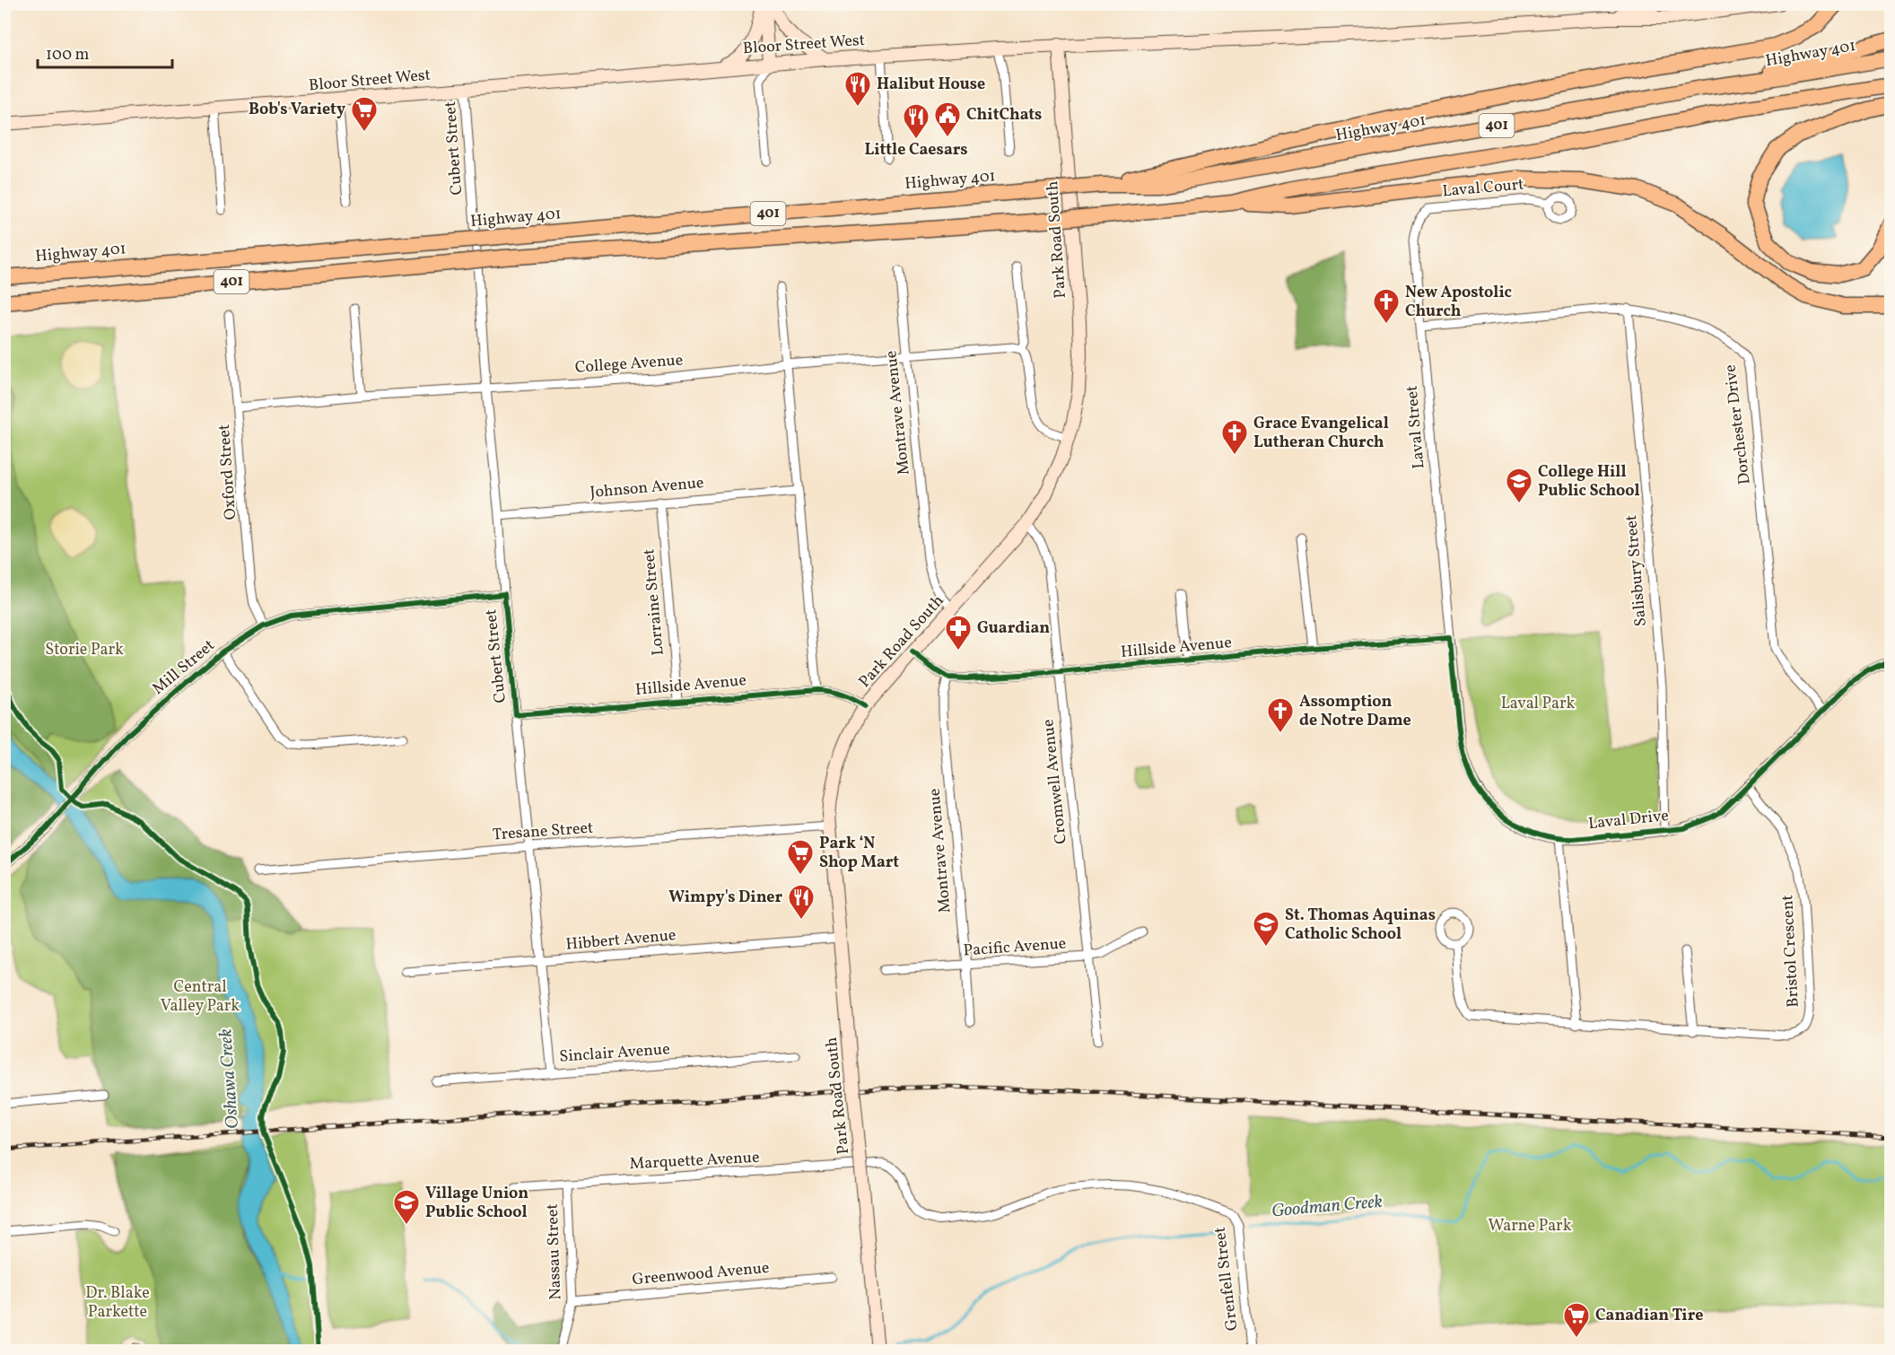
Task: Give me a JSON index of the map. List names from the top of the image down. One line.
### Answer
{"streets":{"highway":["Highway 401","401"],"main road":["Bloor Street West","Park Road South"],"street":["Cubert Street","Laval Court","College Avenue","Montrave Avenue","Dorchester Drive","Laval Street","Oxford Street","Johnson Avenue","Salisbury Street","Lorraine Street","Hillside Avenue","Mill Street","Cromwell Avenue","Laval Drive","Tresane Street","Hibbert Avenue","Pacific Avenue","Bristol Crescent","Sinclair Avenue","Marquette Avenue","Nassau Street","Greenwood Avenue","Grenfell Street"]},"crossings":[["Bloor Street West","Cubert Street"],["Bloor Street West","Park Road South"],["Cubert Street","College Avenue"],["Cubert Street","Johnson Avenue"],["Cubert Street","Hillside Avenue"],["Cubert Street","Mill Street"],["Cubert Street","Tresane Street"],["Cubert Street","Hibbert Avenue"],["Cubert Street","Sinclair Avenue"],["Laval Court","Laval Street"],["Park Road South","Montrave Avenue"],["Park Road South","Hillside Avenue"],["Park Road South","Cromwell Avenue"],["Park Road South","Tresane Street"],["Park Road South","Hibbert Avenue"],["College Avenue","Montrave Avenue"],["College Avenue","Oxford Street"],["Montrave Avenue","Hillside Avenue"],["Montrave Avenue","Pacific Avenue"],["Dorchester Drive","Laval Street"],["Dorchester Drive","Salisbury Street"],["Dorchester Drive","Laval Drive"],["Laval Street","Hillside Avenue"],["Laval Street","Laval Drive"],["Oxford Street","Mill Street"],["Johnson Avenue","Lorraine Street"],["Salisbury Street","Laval Drive"],["Lorraine Street","Hillside Avenue"],["Hillside Avenue","Cromwell Avenue"],["Hillside Avenue","Laval Drive"],["Cromwell Avenue","Pacific Avenue"],["Laval Drive","Bristol Crescent"],["Marquette Avenue","Nassau Street"],["Marquette Avenue","Grenfell Street"],["Nassau Street","Greenwood Avenue"]],"water":["Oshawa Creek","Goodman Creek"],"parks":["Storie Park","Laval Park","Central Valley Park","Warne Park","Dr. Blake Parkette"],"places":{"restaurant":["Halibut House","Little Caesars","Wimpy's Diner"],"supermarket":["Bob's Variety","Park ‘N Shop Mart","Canadian Tire"],"public building":["ChitChats"],"church":["New Apostolic Church","Grace Evangelical Lutheran Church","Assomption de Notre Dame"],"school or university":["College Hill Public School","St. Thomas Aquinas Catholic School","Village Union Public School"],"pharmacy":["Guardian"]},"scale_bar":"100 m"}
